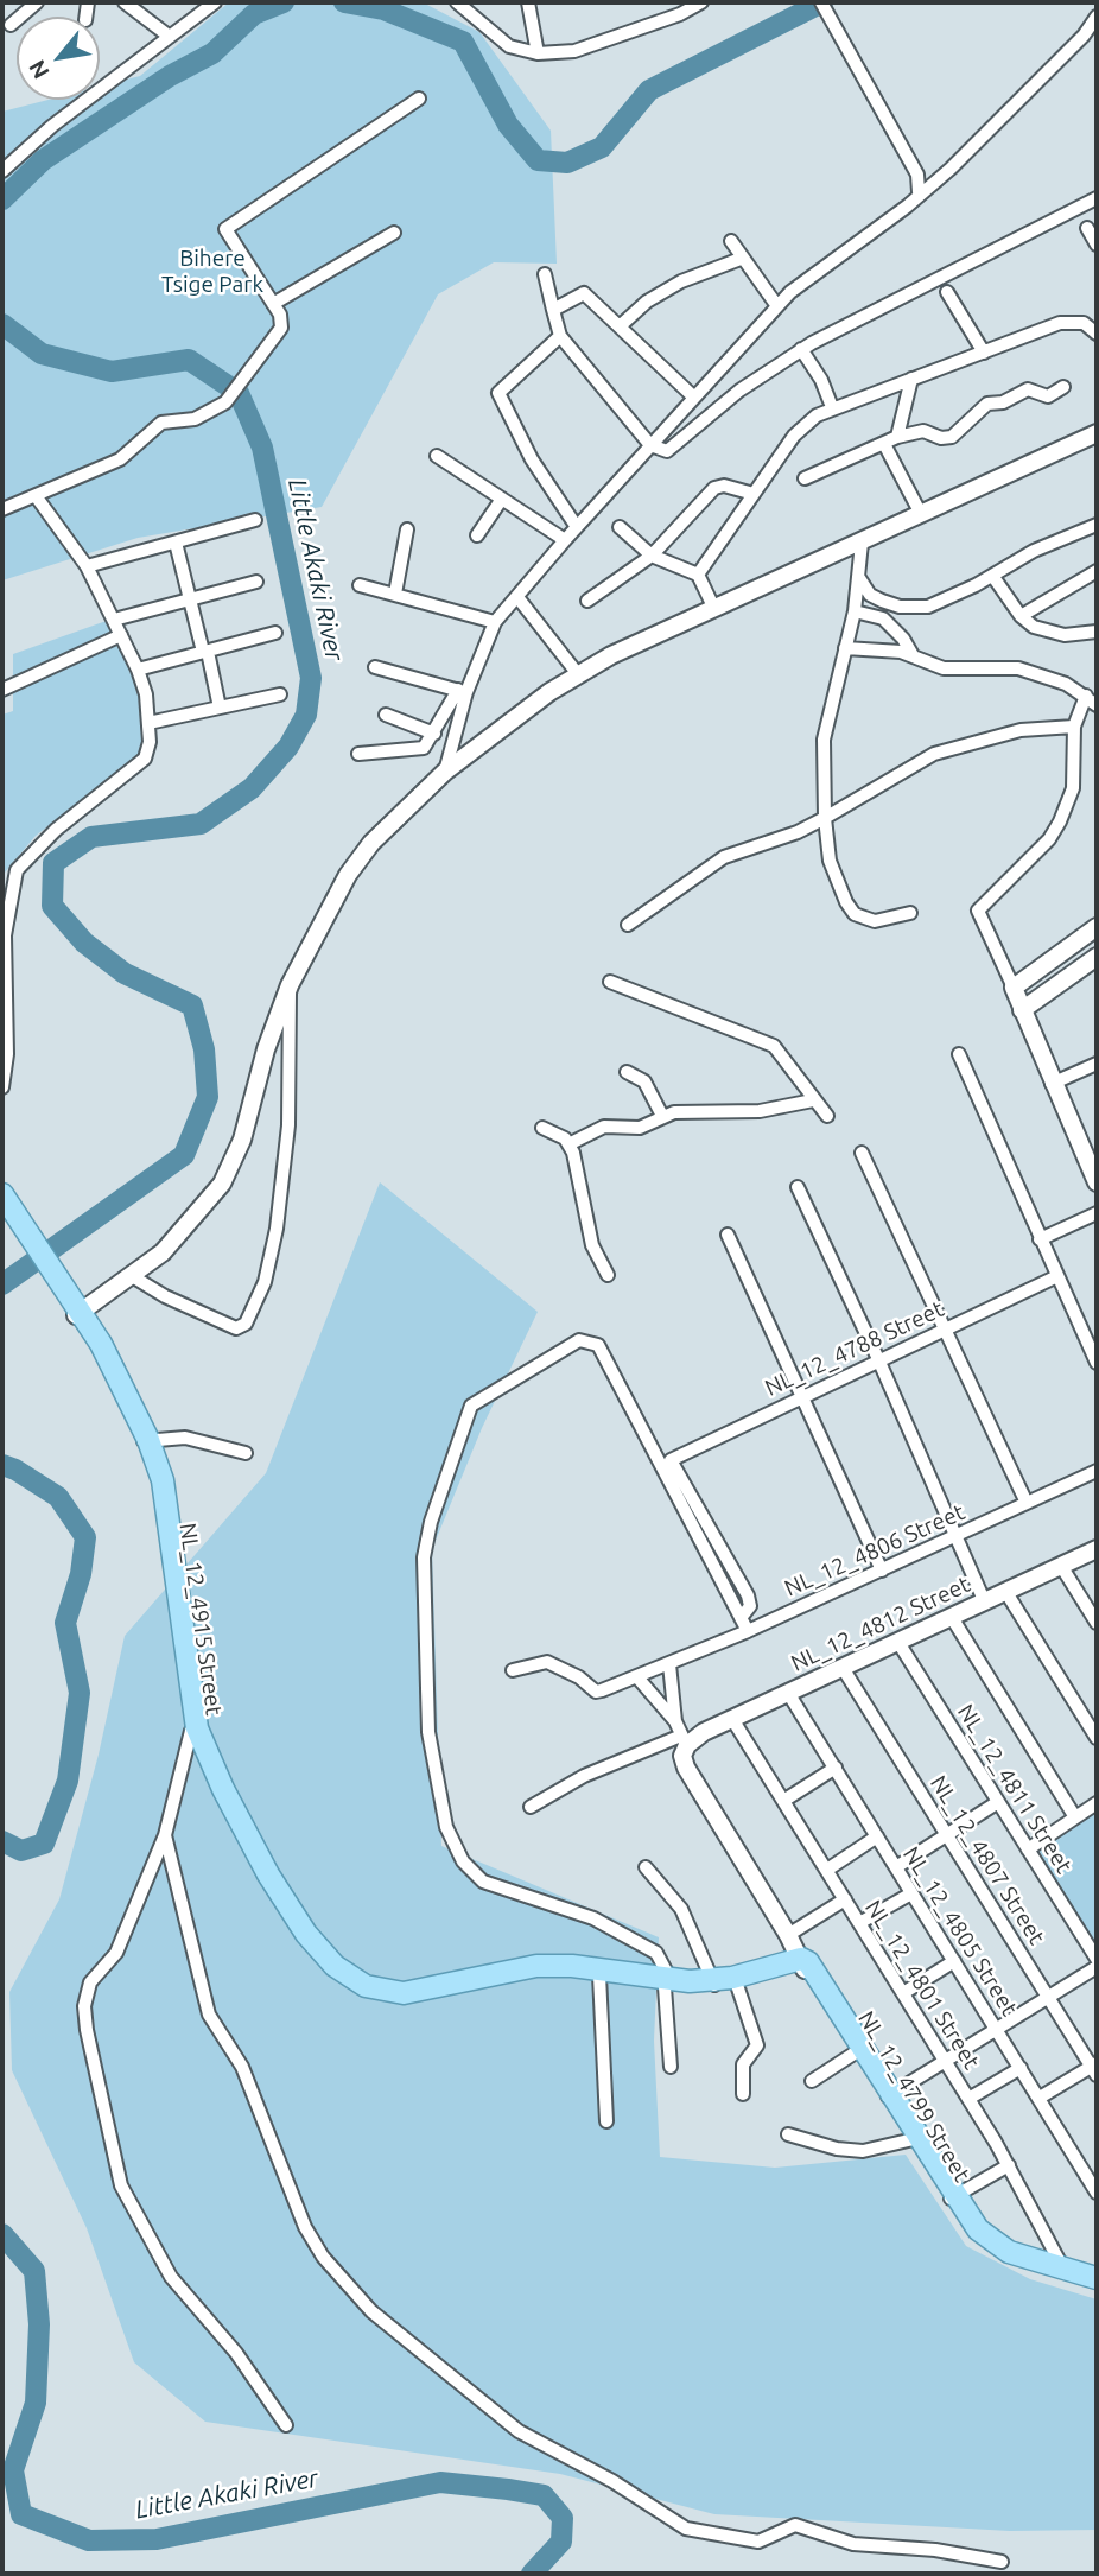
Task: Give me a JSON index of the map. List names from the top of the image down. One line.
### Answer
{"streets":{"main road":["NL_12_4915 Street","NL_12_4799 Street"],"street":["NL_12_4788 Street","NL_12_4806 Street","NL_12_4812 Street","NL_12_4811 Street","NL_12_4807 Street","NL_12_4805 Street","NL_12_4801 Street"]},"crossings":[["NL_12_4788 Street","NL_12_4806 Street"],["NL_12_4806 Street","NL_12_4799 Street"],["NL_12_4915 Street","NL_12_4799 Street"],["NL_12_4812 Street","NL_12_4811 Street"],["NL_12_4812 Street","NL_12_4807 Street"],["NL_12_4812 Street","NL_12_4805 Street"],["NL_12_4812 Street","NL_12_4801 Street"],["NL_12_4812 Street","NL_12_4799 Street"],["NL_12_4801 Street","NL_12_4799 Street"]],"water":["Little Akaki River"],"parks":["Bihere Tsige Park"],"north":"bottom left"}
